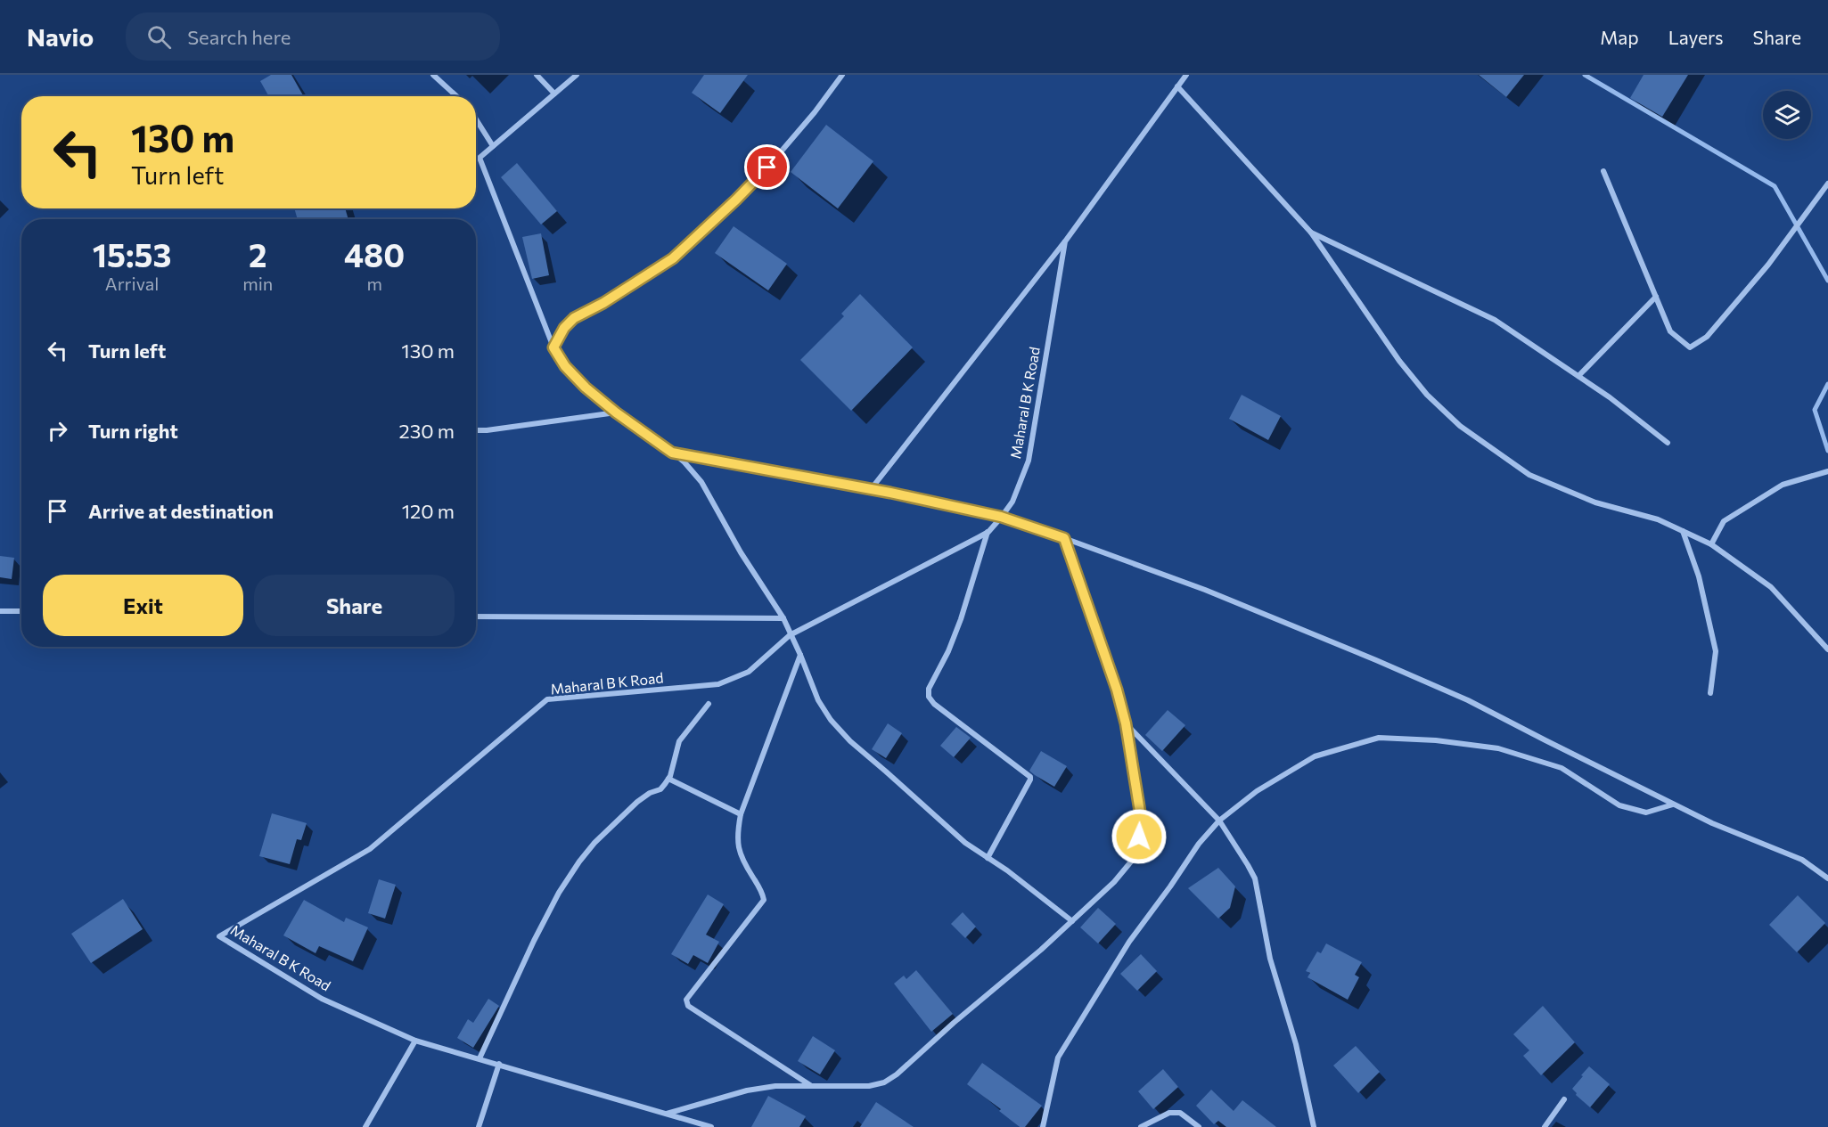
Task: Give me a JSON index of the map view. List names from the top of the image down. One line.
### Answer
{"streets":{"street":["Maharal B K Road"]},"page":{"header":"Navio","search":"Search here","nav":["Map","Layers","Share"],"turn":["130 m","Turn left"],"eta":["15:53","Arrival","2","min","480","m"],"list":[{"name":"Turn left","value":"130 m"},{"name":"Turn right","value":"230 m"},{"name":"Arrive at destination","value":"120 m"}],"buttons":["Exit","Share"]}}
